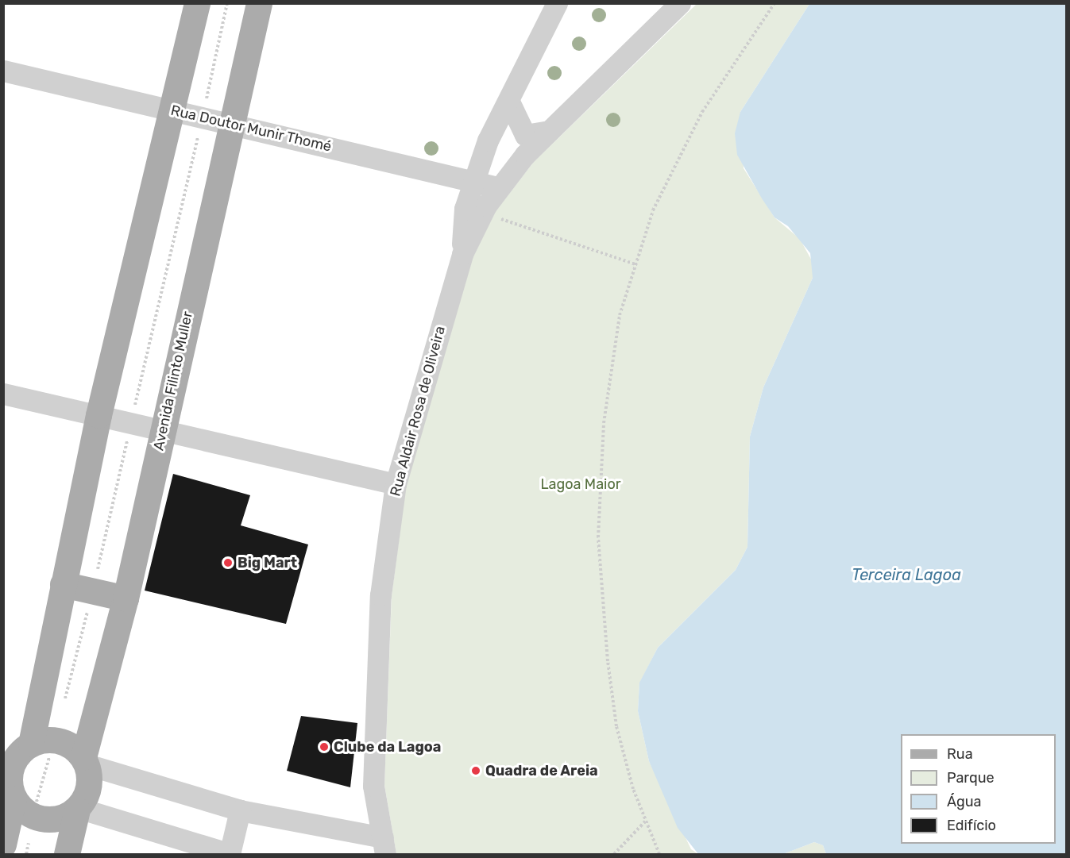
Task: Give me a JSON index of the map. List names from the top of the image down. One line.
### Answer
{"streets":{"main road":["Avenida Filinto Muller"],"street":["Rua Doutor Munir Thomé","Rua Aldair Rosa de Oliveira"]},"crossings":[["Rua Doutor Munir Thomé","Avenida Filinto Muller"],["Rua Doutor Munir Thomé","Rua Aldair Rosa de Oliveira"]],"water":["Terceira Lagoa"],"parks":["Lagoa Maior"],"places":["Big Mart","Clube da Lagoa","Quadra de Areia"],"legend":["Rua","Parque","Água","Edifício"]}
